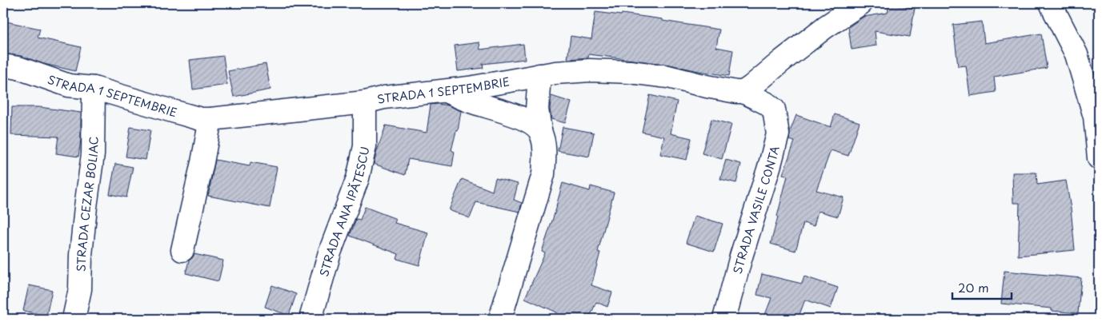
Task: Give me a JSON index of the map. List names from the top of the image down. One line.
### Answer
{"streets":{"street":["STRADA 1 SEPTEMBRIE","STRADA CEZAR BOLIAC","STRADA VASILE CONTA","STRADA ANA IPĂTESCU"]},"crossings":[["STRADA 1 SEPTEMBRIE","STRADA CEZAR BOLIAC"],["STRADA 1 SEPTEMBRIE","STRADA VASILE CONTA"],["STRADA 1 SEPTEMBRIE","STRADA ANA IPĂTESCU"]],"scale_bar":"20 m"}
